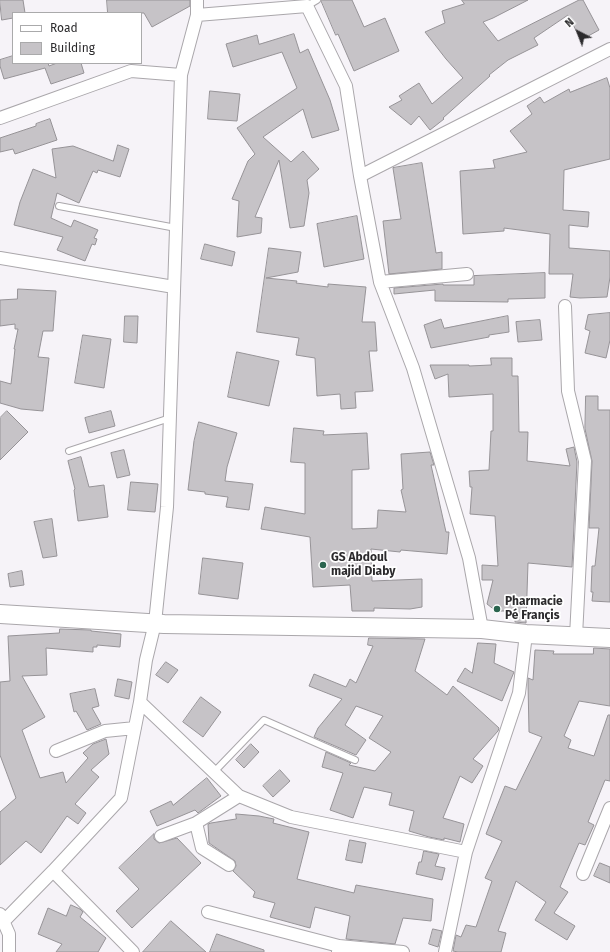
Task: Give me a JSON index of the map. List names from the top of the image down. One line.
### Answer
{"places":["GS Abdoul majid Diaby","Pharmacie Pé Françis"],"legend":["Road","Building"],"north":"top left"}
